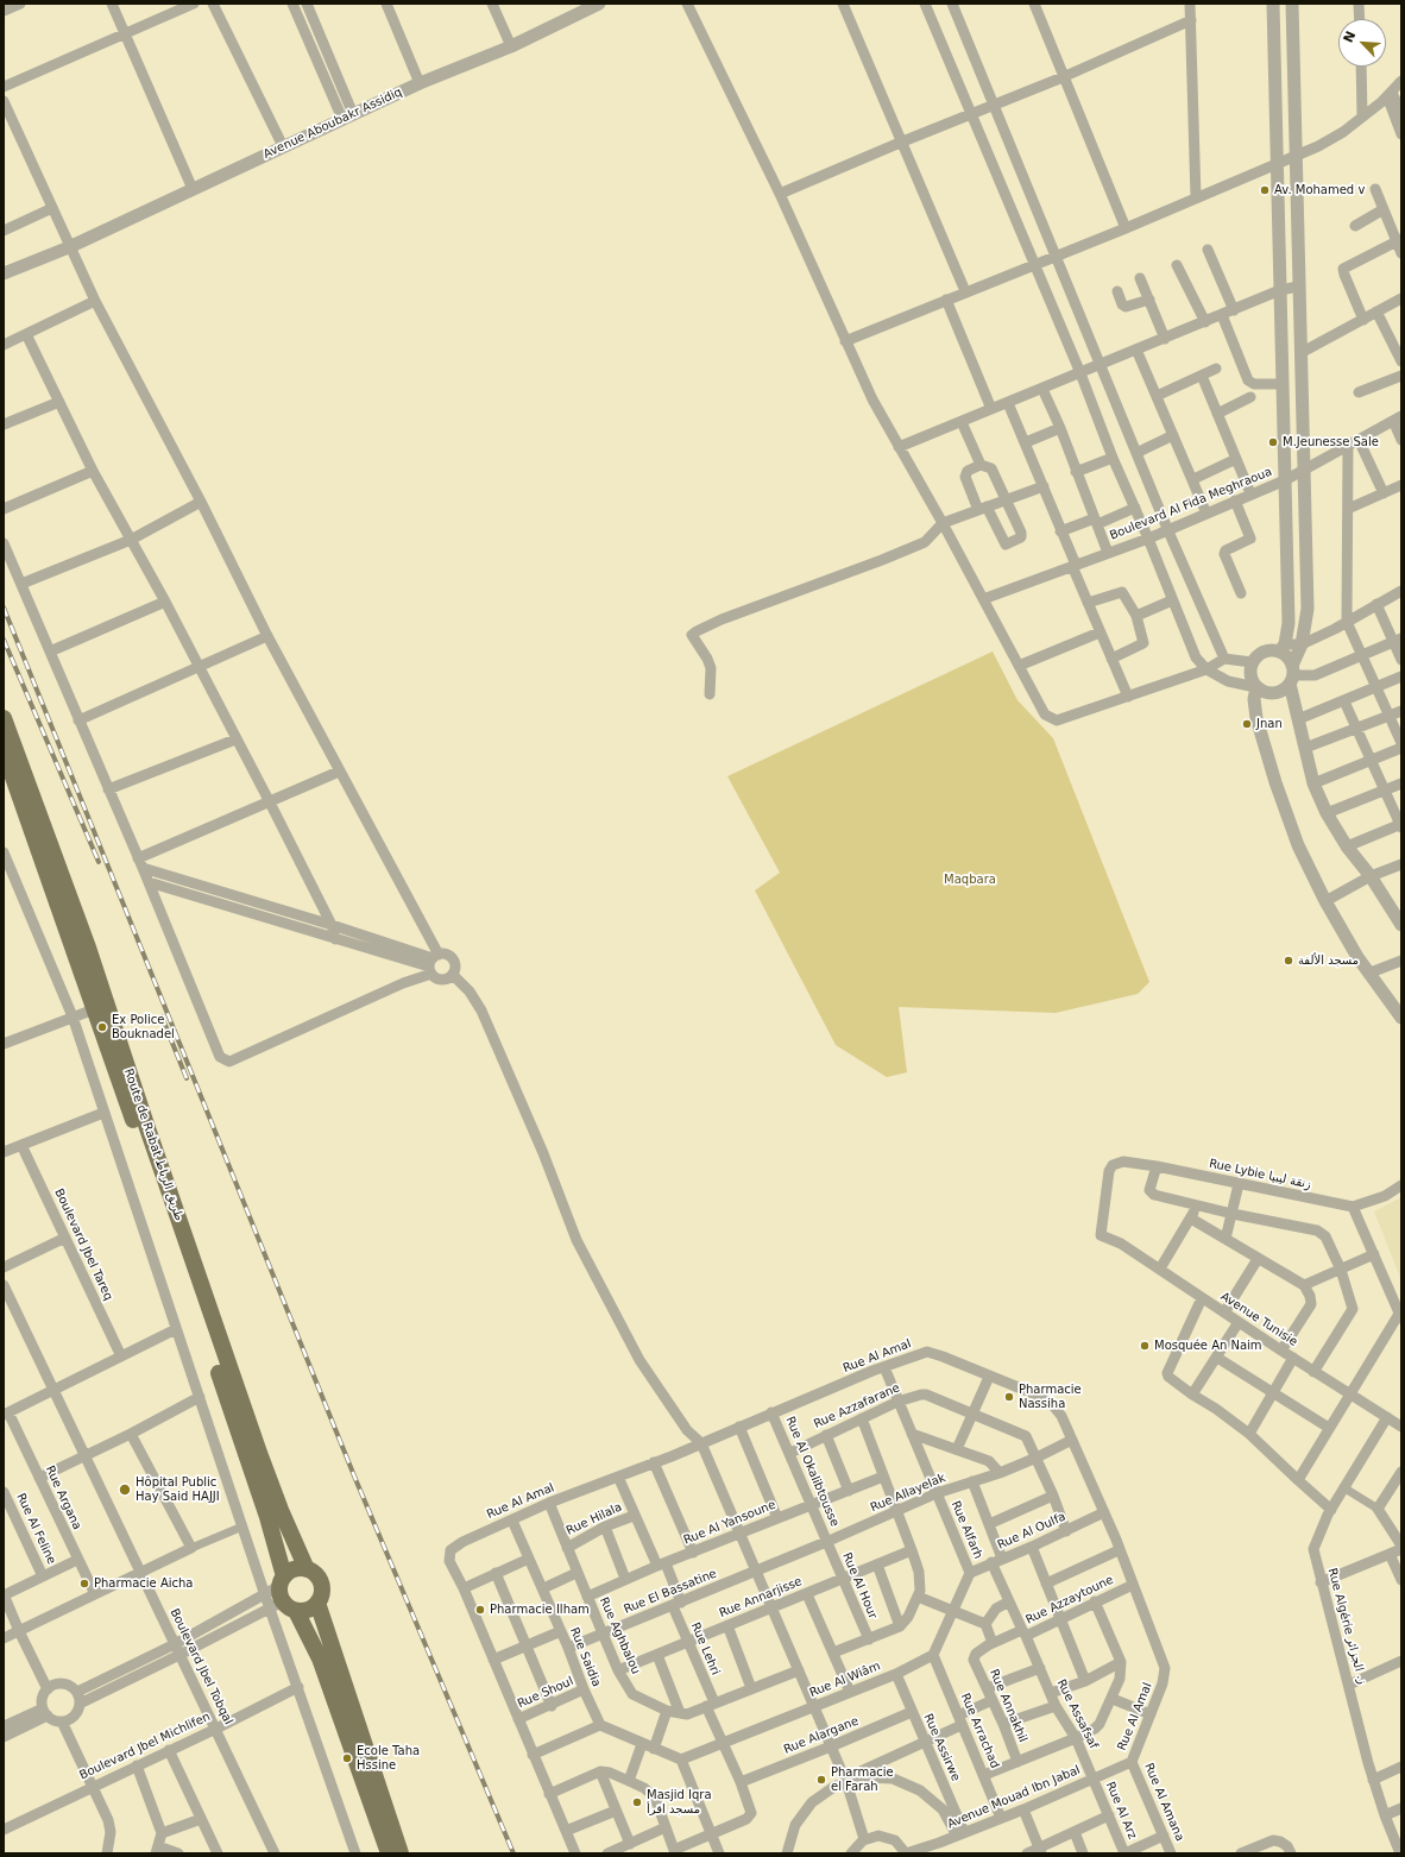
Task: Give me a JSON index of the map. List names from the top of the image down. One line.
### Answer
{"streets":{"main road":["Route de Rabat طريق الرباط"],"street":["Avenue Aboubakr Assidiq","Boulevard Al Fida Meghraoua","Rue Lybie زنقة ليبيا","Boulevard Jbel Tareq","Avenue Tunisie","Rue Al Amal","Rue Azzafarane","Rue Al Okalibtousse","Rue Allayelak","Rue Argana","Rue Hilala","Rue Al Yansoune","Rue Al Feline","Rue Alfarh","Rue Al Oulfa","Rue Al Hour","Rue El Bassatine","Rue Annarjisse","Rue Azzaytoune","Rue Algérie ز. الجزائر","Rue Aghbalou","Rue Lehri","Rue Saidia","Boulevard Jbel Tobqal","Rue Al Wiâm","Rue Shoul","Rue Annakhil","Rue Assafsaf","Rue Arrachad","Rue Alargane","Boulevard Jbel Michlifen","Rue Assirwe","Avenue Mouad Ibn Jabal","Rue Al Amana","Rue Al Arz"]},"crossings":[["Rue Lybie زنقة ليبيا","Avenue Tunisie"],["Avenue Tunisie","Rue Algérie ز. الجزائر"],["Rue Al Amal","Rue Al Okalibtousse"],["Rue Al Amal","Rue Allayelak"],["Rue Al Amal","Rue Alfarh"],["Rue Al Amal","Rue Al Oulfa"],["Rue Al Amal","Rue Azzaytoune"],["Rue Al Amal","Rue Aghbalou"],["Rue Al Amal","Rue Lehri"],["Rue Al Amal","Rue Saidia"],["Rue Al Amal","Avenue Mouad Ibn Jabal"],["Rue Al Amal","Rue Al Amana"],["Rue Azzafarane","Rue Al Okalibtousse"],["Rue Azzafarane","Rue Allayelak"],["Rue Azzafarane","Rue Alfarh"],["Rue Azzafarane","Rue Al Oulfa"],["Rue Al Okalibtousse","Rue Allayelak"],["Rue Al Okalibtousse","Rue Al Yansoune"],["Rue Al Okalibtousse","Rue Al Hour"],["Rue Allayelak","Rue Alfarh"],["Rue Allayelak","Rue Al Hour"],["Rue Allayelak","Rue El Bassatine"],["Rue Allayelak","Rue Assafsaf"],["Rue Hilala","Rue Aghbalou"],["Rue Hilala","Rue Lehri"],["Rue Al Yansoune","Rue Aghbalou"],["Rue Al Yansoune","Rue Lehri"],["Rue Alfarh","Rue Al Oulfa"],["Rue Al Oulfa","Rue Assafsaf"],["Rue Al Hour","Rue Annarjisse"],["Rue El Bassatine","Rue Aghbalou"],["Rue El Bassatine","Rue Lehri"],["Rue El Bassatine","Rue Saidia"],["Rue Annarjisse","Rue Aghbalou"],["Rue Annarjisse","Rue Lehri"],["Rue Azzaytoune","Rue Annakhil"],["Rue Azzaytoune","Rue Assafsaf"],["Rue Aghbalou","Rue Lehri"],["Rue Lehri","Rue Al Wiâm"],["Rue Lehri","Rue Alargane"],["Rue Saidia","Rue Shoul"],["Boulevard Jbel Tobqal","Boulevard Jbel Michlifen"],["Rue Al Wiâm","Rue Arrachad"],["Rue Al Wiâm","Rue Assirwe"],["Rue Assafsaf","Avenue Mouad Ibn Jabal"],["Rue Assafsaf","Rue Al Arz"],["Rue Arrachad","Avenue Mouad Ibn Jabal"],["Rue Alargane","Rue Assirwe"],["Rue Assirwe","Avenue Mouad Ibn Jabal"],["Avenue Mouad Ibn Jabal","Rue Al Amana"],["Avenue Mouad Ibn Jabal","Rue Al Arz"]],"parks":["Maqbara"],"places":["Av. Mohamed v","M.Jeunesse Sale","Jnan","مسجد الألفة","Ex Police Bouknadel","Mosquée An Naim","Pharmacie Nassiha","Hôpital Public Hay Said HAJJI","Pharmacie Aicha","Pharmacie Ilham","Ecole Taha Hssine","Pharmacie el Farah","Masjid Iqra مسجد اقرأ"],"north":"top left"}
